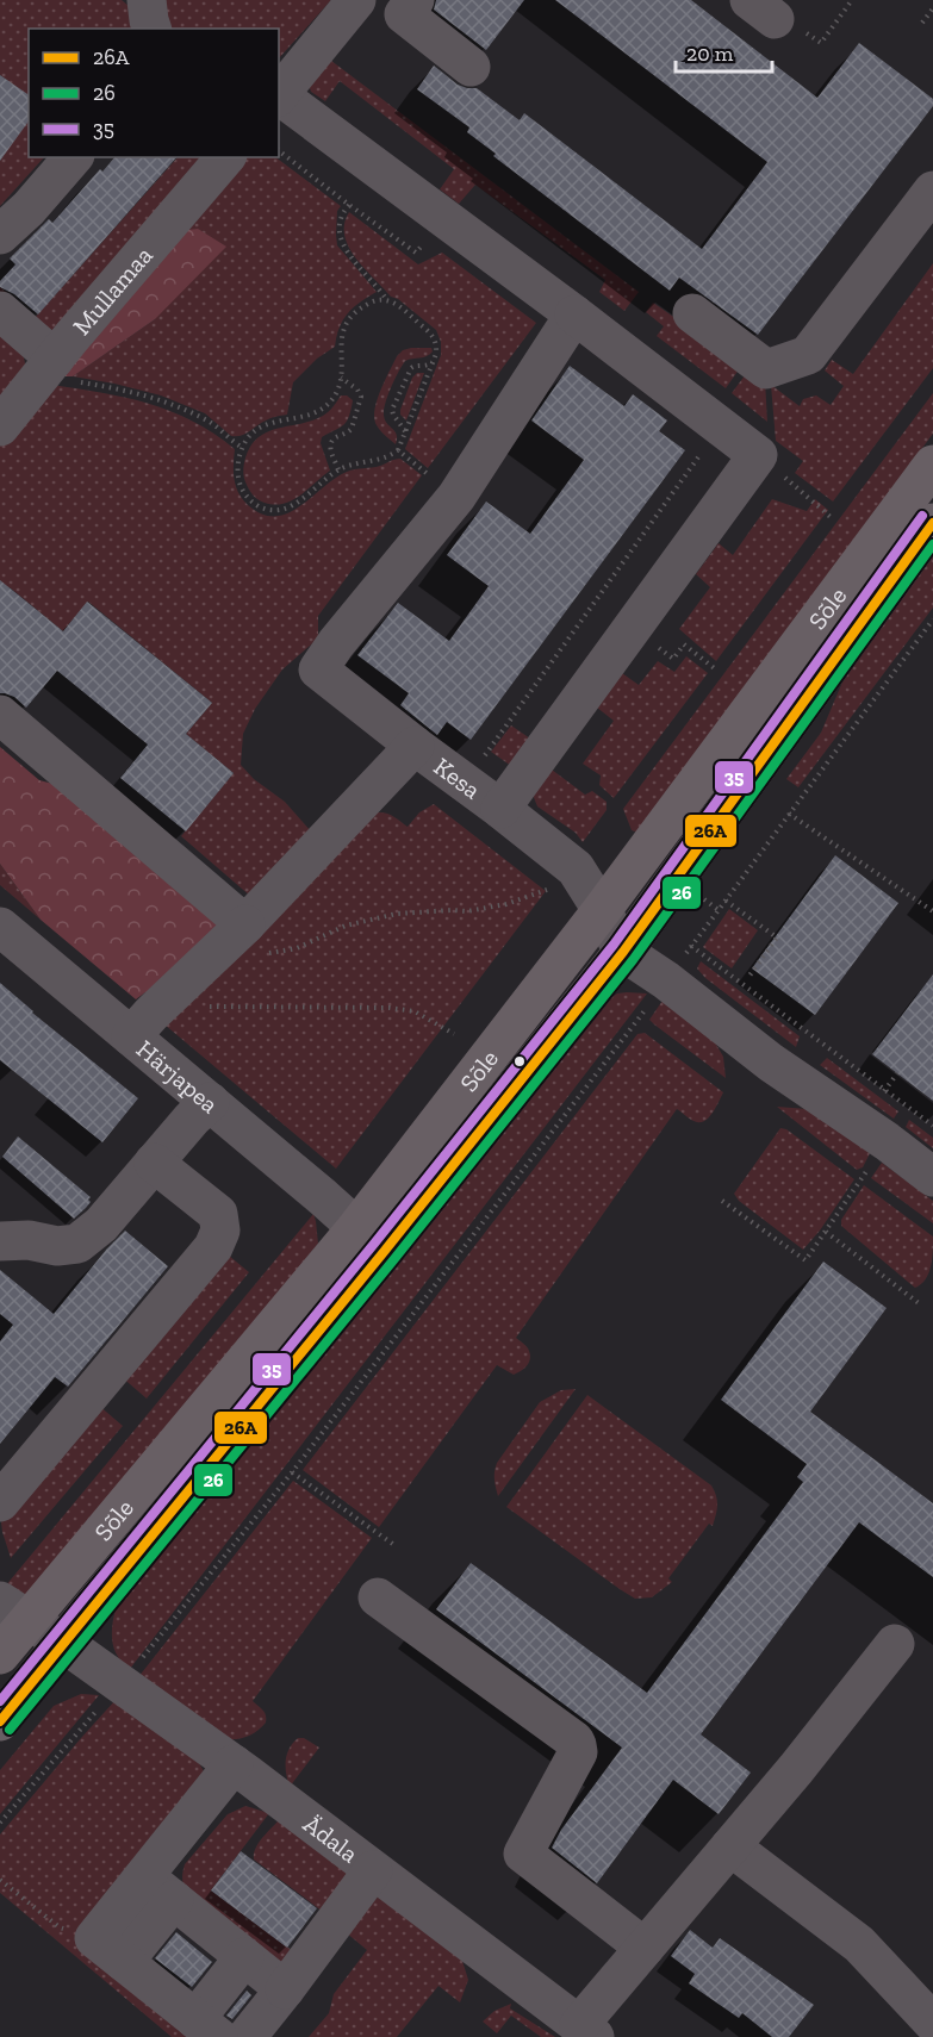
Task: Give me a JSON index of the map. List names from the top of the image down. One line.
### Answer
{"streets":{"main road":["Sõle"],"street":["Mullamaa","Kesa","Härjapea","Ädala"]},"crossings":[["Sõle","Kesa"],["Sõle","Härjapea"],["Sõle","Ädala"]],"lines":["transit line 35","transit line 26A","transit line 26"],"legend":["26A","26","35"],"scale_bar":"20 m"}
